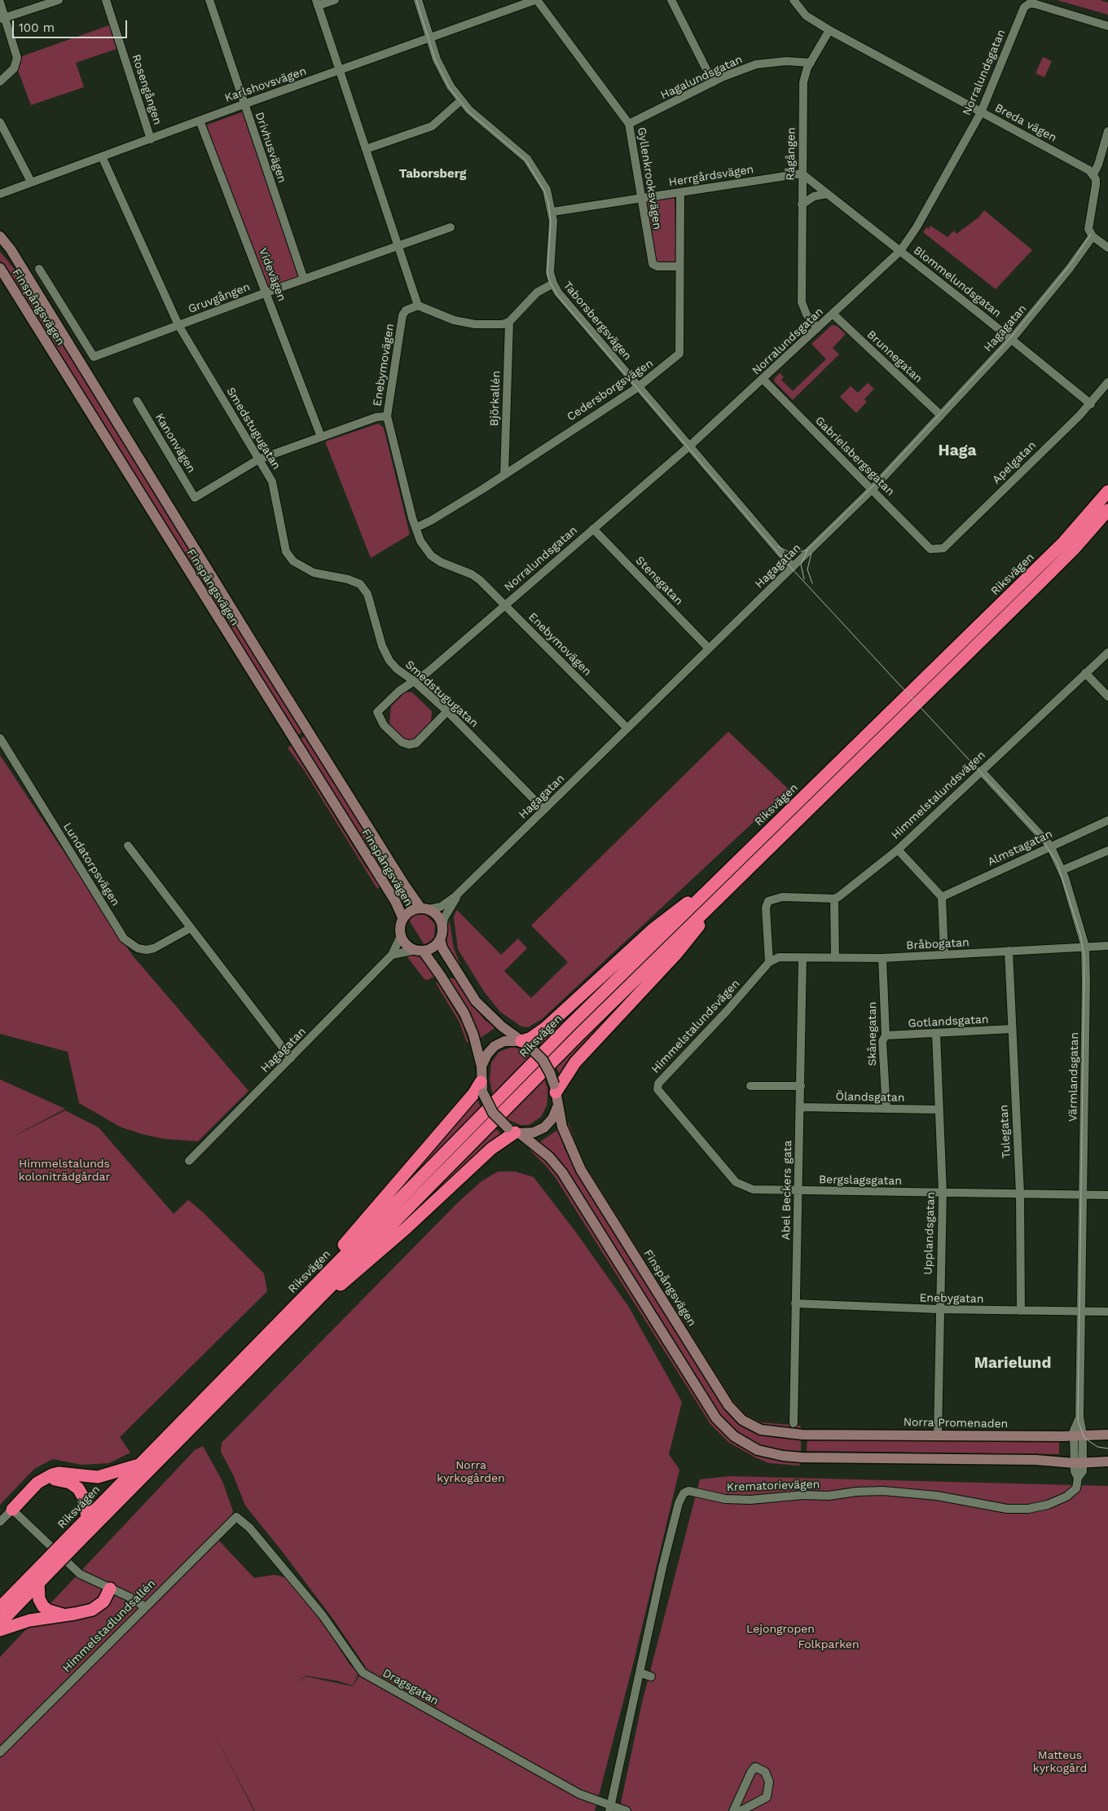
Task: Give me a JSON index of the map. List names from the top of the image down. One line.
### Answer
{"streets":{"highway":["Riksvägen"],"main road":["Finspångsvägen","Norra Promenaden"],"street":["Norralundsgatan","Hagalundsgatan","Karlshovsvägen","Rosengången","Breda vägen","Drivhusvägen","Rågången","Herrgårdsvägen","Gyllenkrooksvägen","Videvägen","Blommelundsgatan","Gruvgången","Taborsbergsvägen","Hagagatan","Brunnegatan","Enebymovägen","Cedersborgsvägen","Björkallén","Smedstugugatan","Kanonvägen","Gabrielsbergsgatan","Apelgatan","Stensgatan","Himmelstalundsvägen","Almstagatan","Lundatorpsvägen","Bråbogatan","Gotlandsgatan","Skånegatan","Värmlandsgatan","Ölandsgatan","Tulegatan","Bergslagsgatan","Abel Beckers gata","Upplandsgatan","Enebygatan","Krematorievägen","Himmelstadlundsallén","Dragsgatan"]},"crossings":[["Norralundsgatan","Breda vägen"],["Norralundsgatan","Rågången"],["Norralundsgatan","Blommelundsgatan"],["Norralundsgatan","Taborsbergsvägen"],["Norralundsgatan","Brunnegatan"],["Norralundsgatan","Enebymovägen"],["Norralundsgatan","Smedstugugatan"],["Norralundsgatan","Gabrielsbergsgatan"],["Norralundsgatan","Stensgatan"],["Hagalundsgatan","Rågången"],["Hagalundsgatan","Gyllenkrooksvägen"],["Karlshovsvägen","Rosengången"],["Karlshovsvägen","Drivhusvägen"],["Karlshovsvägen","Gyllenkrooksvägen"],["Karlshovsvägen","Videvägen"],["Karlshovsvägen","Taborsbergsvägen"],["Karlshovsvägen","Smedstugugatan"],["Breda vägen","Rågången"],["Drivhusvägen","Gruvgången"],["Rågången","Herrgårdsvägen"],["Rågången","Blommelundsgatan"],["Herrgårdsvägen","Gyllenkrooksvägen"],["Herrgårdsvägen","Blommelundsgatan"],["Herrgårdsvägen","Taborsbergsvägen"],["Herrgårdsvägen","Cedersborgsvägen"],["Gyllenkrooksvägen","Cedersborgsvägen"],["Videvägen","Gruvgången"],["Blommelundsgatan","Hagagatan"],["Blommelundsgatan","Apelgatan"],["Gruvgången","Smedstugugatan"],["Finspångsvägen","Hagagatan"],["Finspångsvägen","Norra Promenaden"],["Taborsbergsvägen","Hagagatan"],["Taborsbergsvägen","Cedersborgsvägen"],["Hagagatan","Brunnegatan"],["Hagagatan","Enebymovägen"],["Hagagatan","Smedstugugatan"],["Hagagatan","Gabrielsbergsgatan"],["Hagagatan","Stensgatan"],["Enebymovägen","Cedersborgsvägen"],["Cedersborgsvägen","Björkallén"],["Smedstugugatan","Kanonvägen"],["Gabrielsbergsgatan","Apelgatan"],["Himmelstalundsvägen","Bråbogatan"],["Himmelstalundsvägen","Värmlandsgatan"],["Himmelstalundsvägen","Bergslagsgatan"],["Almstagatan","Värmlandsgatan"],["Bråbogatan","Skånegatan"],["Bråbogatan","Värmlandsgatan"],["Bråbogatan","Tulegatan"],["Bråbogatan","Abel Beckers gata"],["Gotlandsgatan","Skånegatan"],["Gotlandsgatan","Tulegatan"],["Gotlandsgatan","Upplandsgatan"],["Skånegatan","Ölandsgatan"],["Värmlandsgatan","Bergslagsgatan"],["Värmlandsgatan","Enebygatan"],["Värmlandsgatan","Norra Promenaden"],["Värmlandsgatan","Krematorievägen"],["Ölandsgatan","Abel Beckers gata"],["Ölandsgatan","Upplandsgatan"],["Tulegatan","Bergslagsgatan"],["Tulegatan","Enebygatan"],["Bergslagsgatan","Abel Beckers gata"],["Bergslagsgatan","Upplandsgatan"],["Abel Beckers gata","Enebygatan"],["Upplandsgatan","Enebygatan"],["Upplandsgatan","Norra Promenaden"],["Krematorievägen","Dragsgatan"],["Himmelstadlundsallén","Dragsgatan"]],"districts":["Taborsberg","Haga","Marielund"],"parks":["Himmelstalunds koloniträdgårdar","Norra kyrkogården","Lejongropen","Folkparken","Matteus kyrkogård"],"scale_bar":"100 m"}
